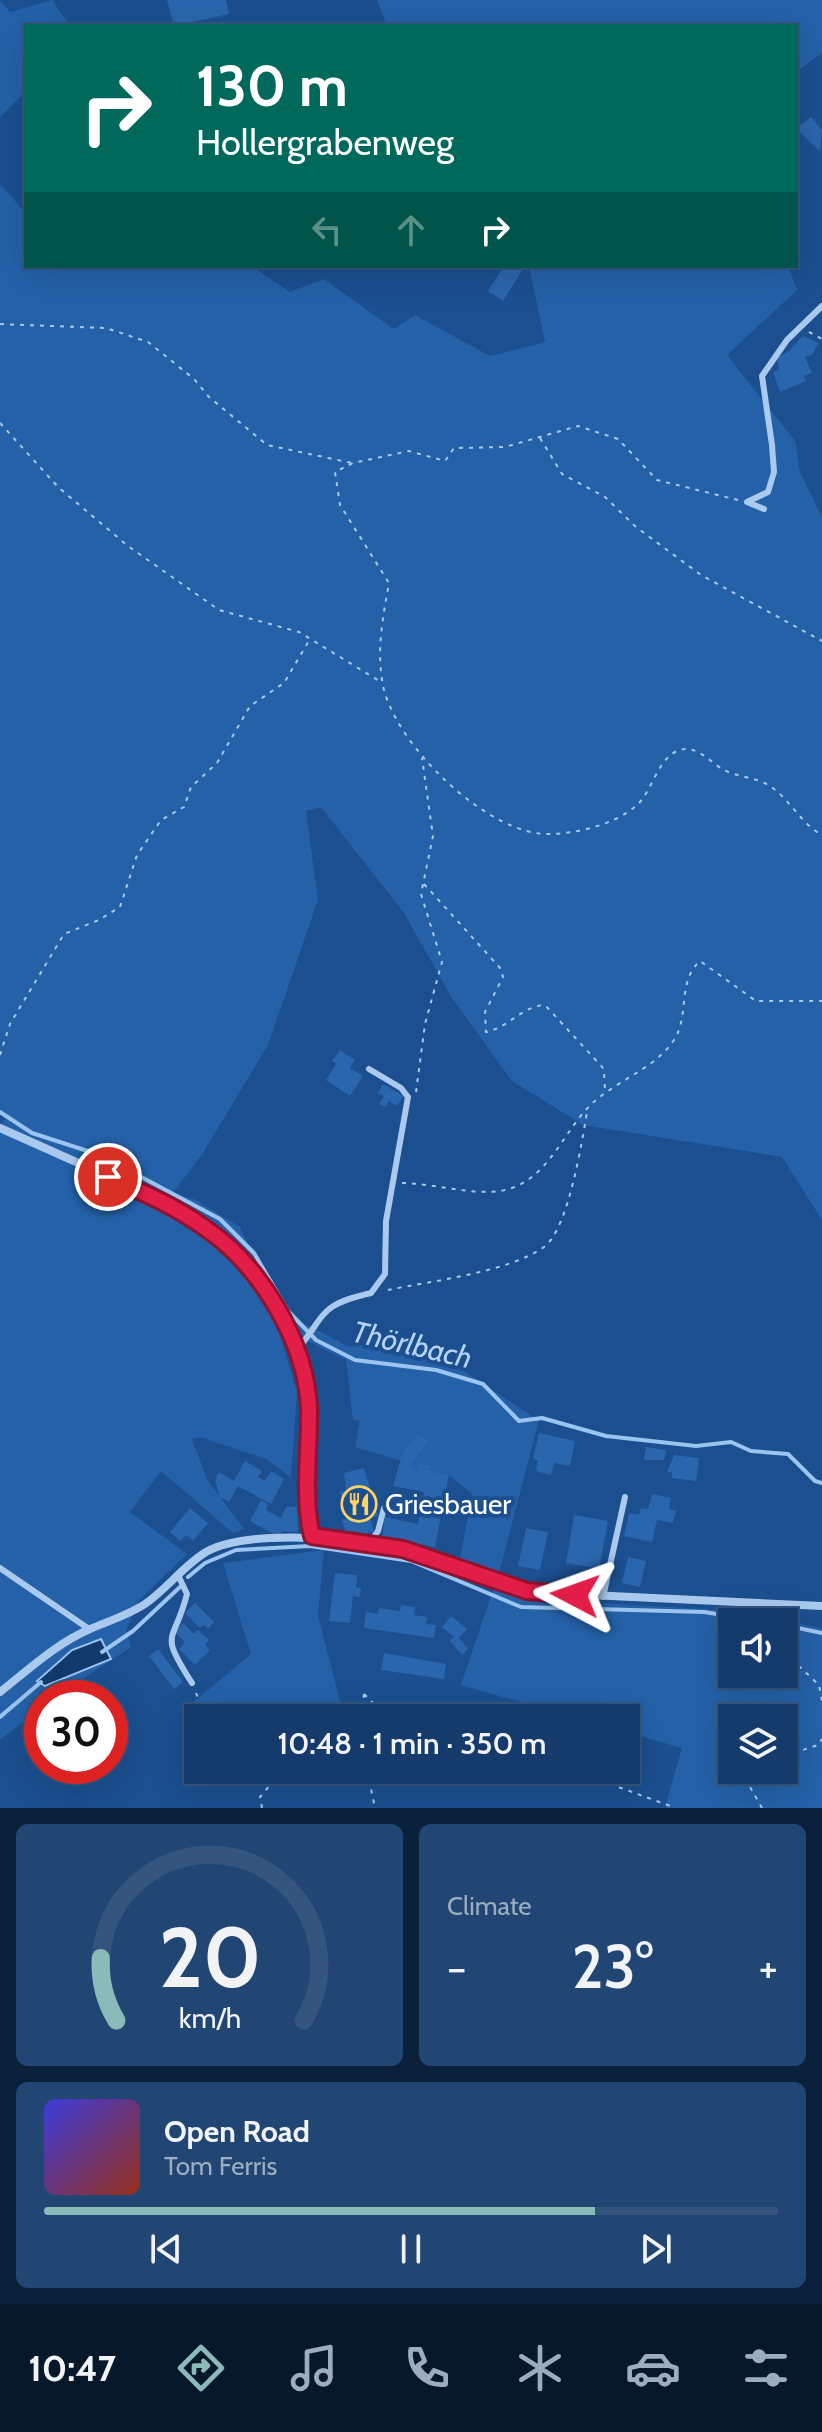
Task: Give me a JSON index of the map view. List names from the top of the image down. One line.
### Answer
{"water":["Thörlbach"],"places":{"restaurant":["Griesbauer"]},"page":{"turn":["130 m","Hollergrabenweg"],"limit":"30","trip":"10:48 · 1 min · 350 m","tile":"Climate","heat":["−","23°","+"],"song":["Open Road","Tom Ferris"],"tabs":"10:47","gauge":["20","km/h"]}}
